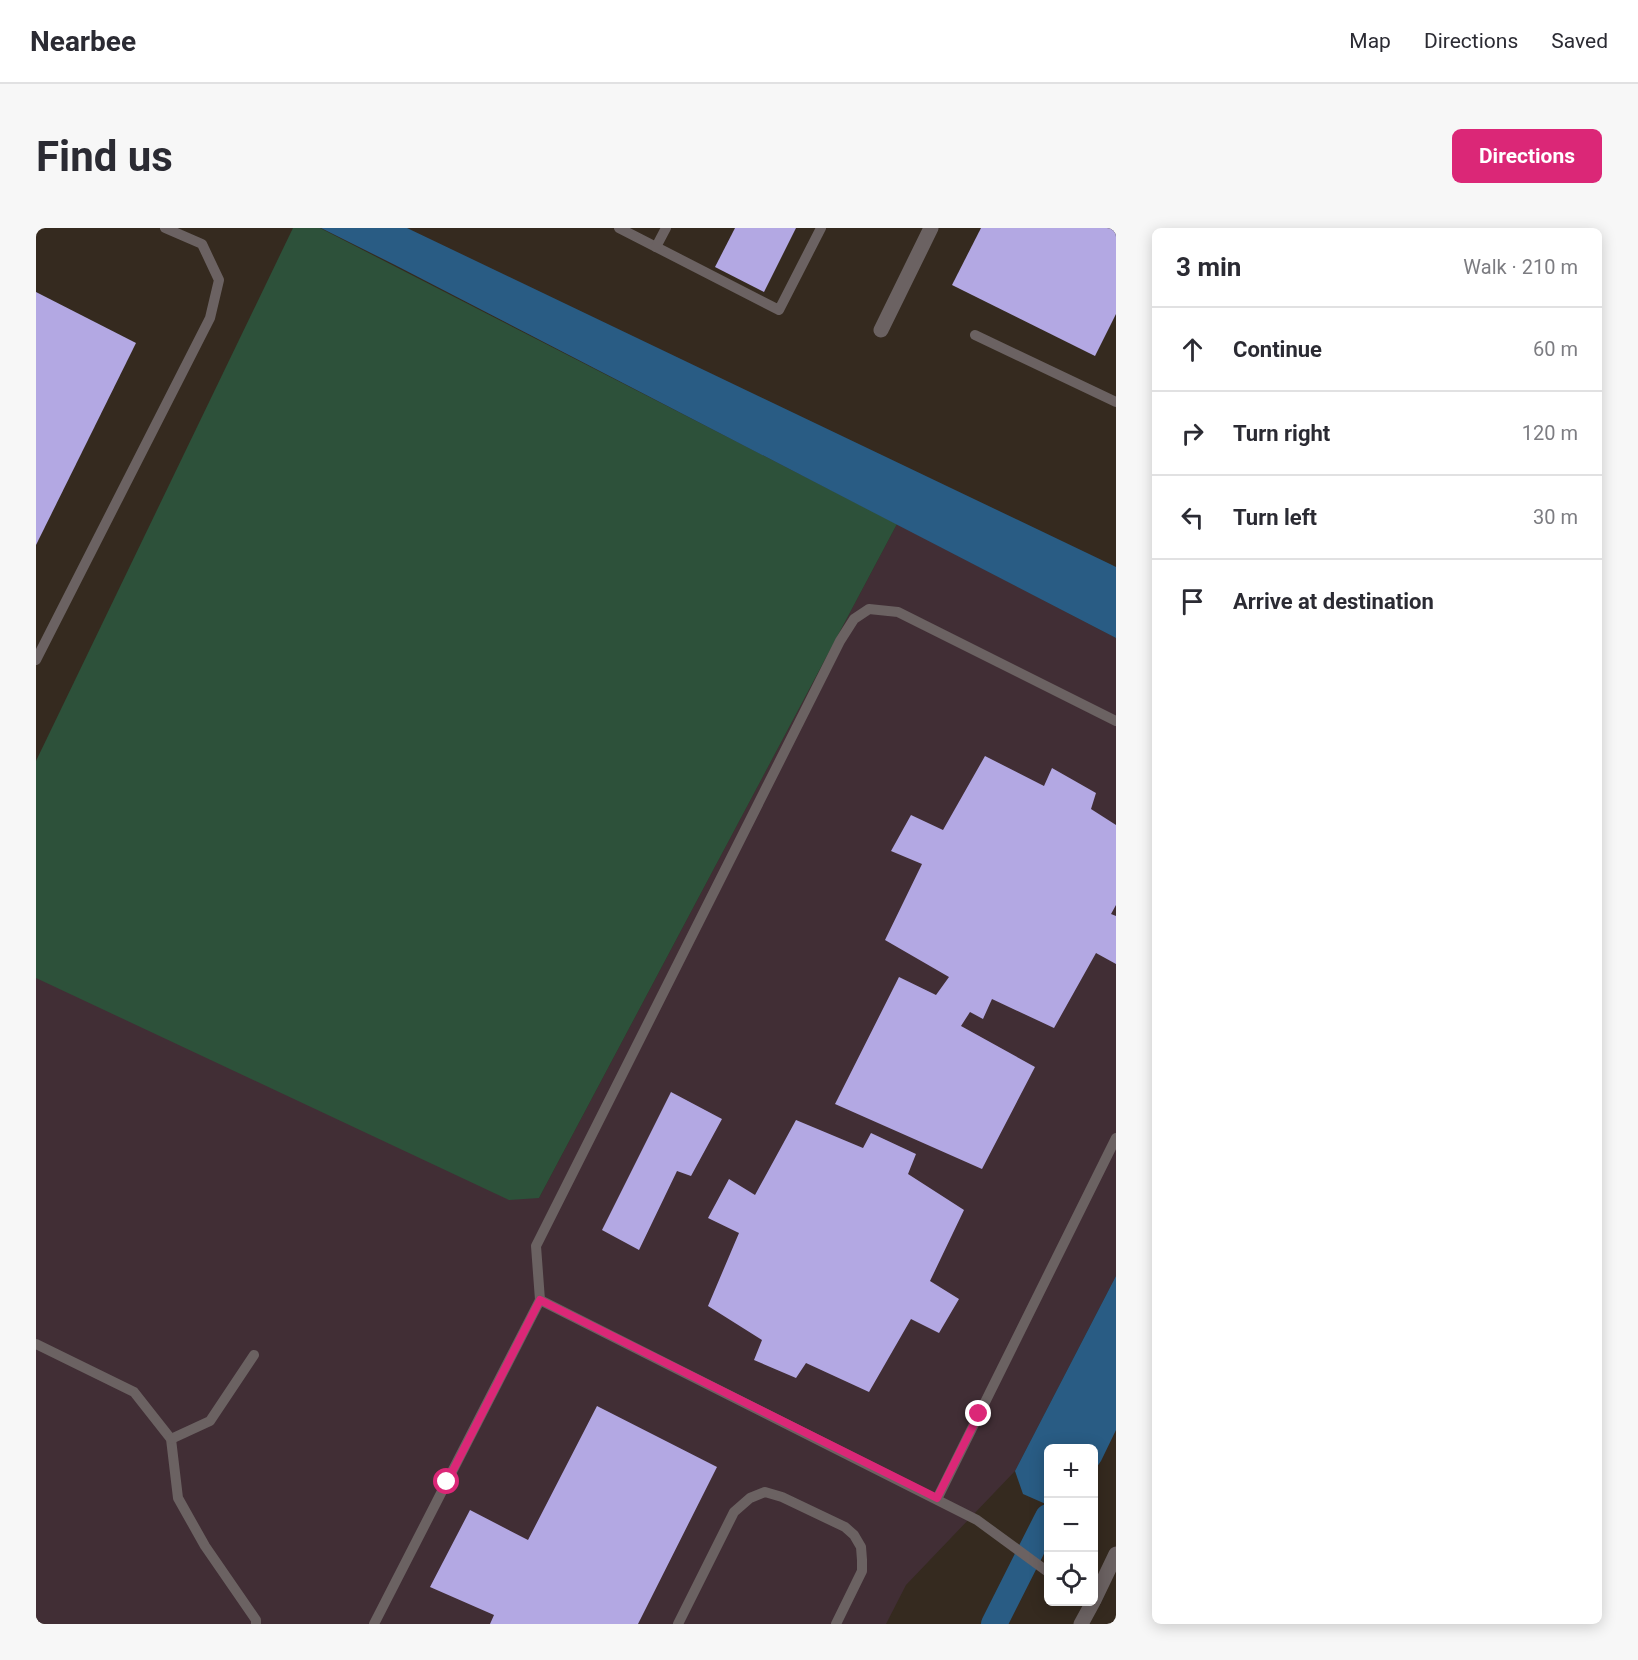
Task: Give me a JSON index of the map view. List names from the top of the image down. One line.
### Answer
{"page":{"header":"Nearbee","nav":["Map","Directions","Saved"],"buttons":"Directions","title":"Find us","heading":["3 min","Walk · 210 m"],"list":[["Continue","60 m"],["Turn right","120 m"],["Turn left","30 m"],"Arrive at destination"],"map_buttons":["+","−"]}}
